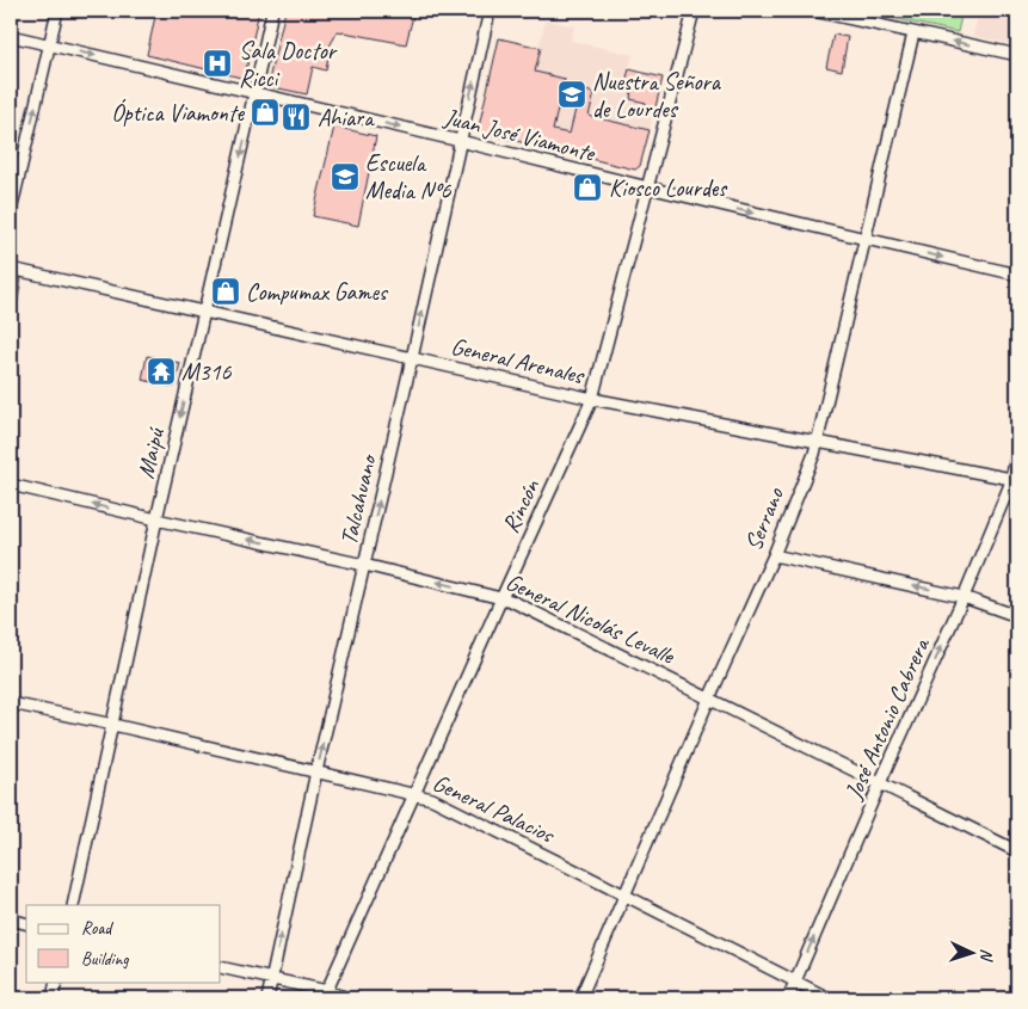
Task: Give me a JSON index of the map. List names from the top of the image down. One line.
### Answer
{"streets":{"street":["Juan José Viamonte","General Arenales","Maipú","Talcahuano","Rincón","Serrano","General Nicolás Levalle","José Antonio Cabrera","General Palacios"]},"crossings":[["Juan José Viamonte","Maipú"],["Juan José Viamonte","Talcahuano"],["Juan José Viamonte","Rincón"],["Juan José Viamonte","Serrano"],["General Arenales","Maipú"],["General Arenales","Talcahuano"],["General Arenales","Rincón"],["General Arenales","Serrano"],["General Arenales","José Antonio Cabrera"],["Maipú","General Nicolás Levalle"],["Maipú","General Palacios"],["Talcahuano","General Nicolás Levalle"],["Talcahuano","General Palacios"],["Rincón","General Nicolás Levalle"],["Rincón","General Palacios"],["Serrano","General Nicolás Levalle"],["Serrano","General Palacios"],["General Nicolás Levalle","José Antonio Cabrera"],["José Antonio Cabrera","General Palacios"]],"one_way":["Juan José Viamonte","Maipú","Talcahuano","General Nicolás Levalle","José Antonio Cabrera"],"places":{"hospital":["Sala Doctor Ricci"],"school or university":["Nuestra Señora de Lourdes","Escuela Media Nº6"],"shop":["Óptica Viamonte","Kiosco Lourdes","Compumax Games"],"restaurant":["Ahiara"],"temple":["M316"]},"legend":["Road","Building"],"north":"right"}
